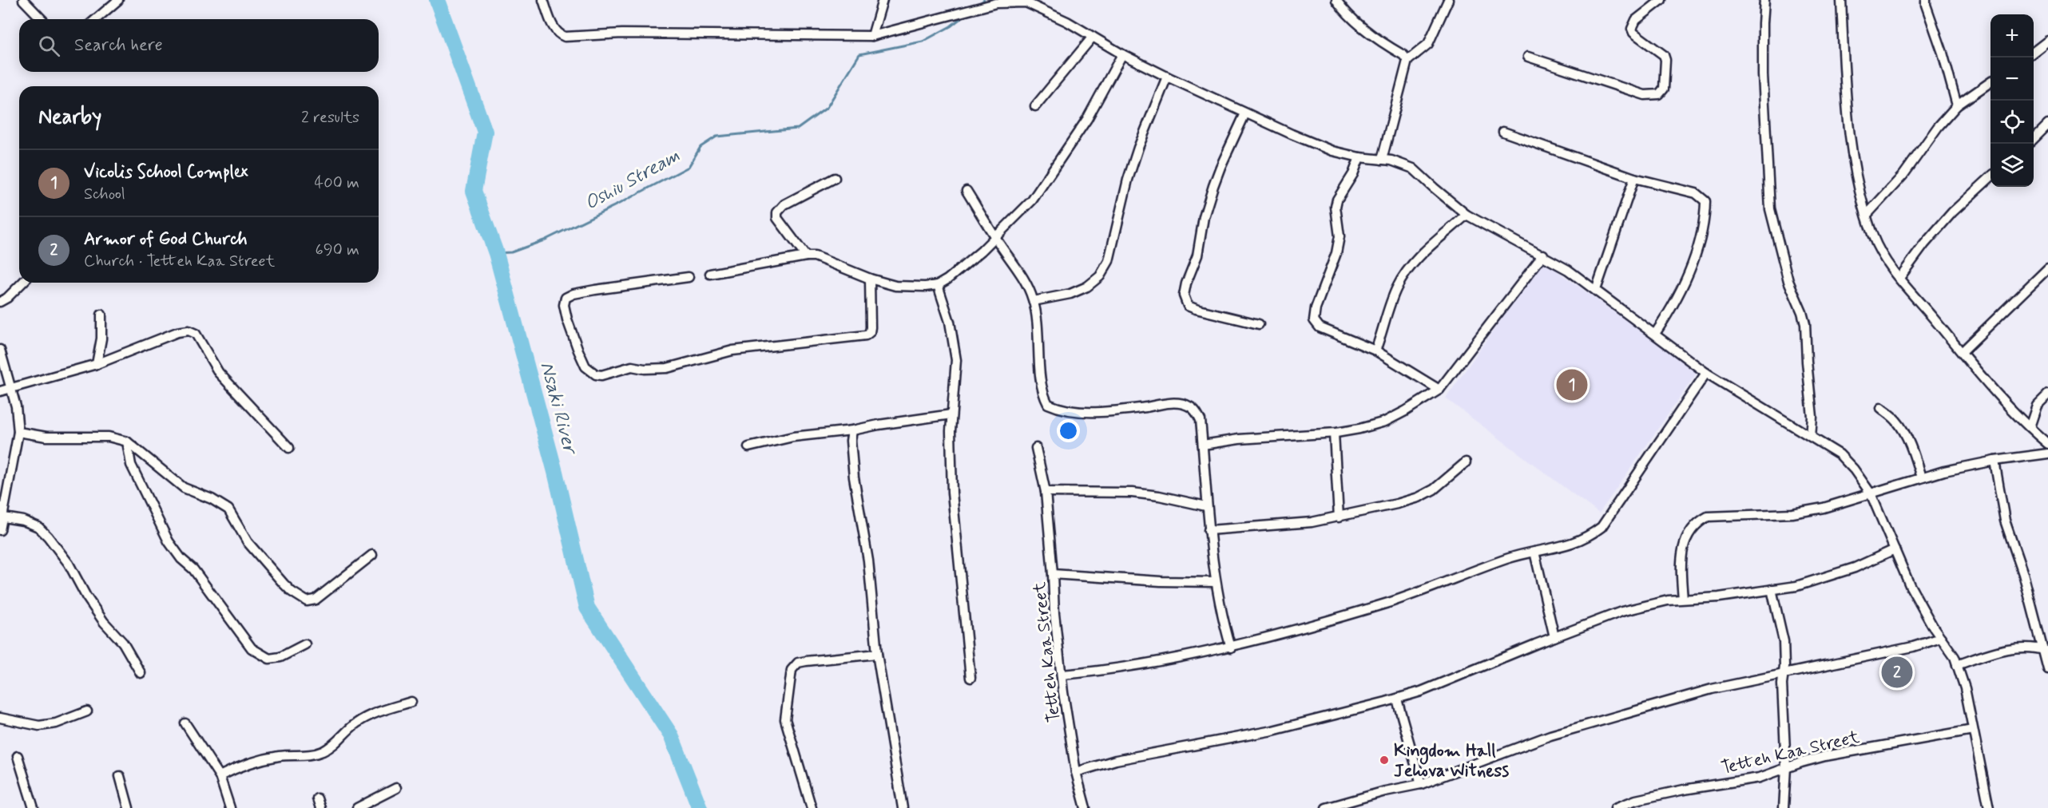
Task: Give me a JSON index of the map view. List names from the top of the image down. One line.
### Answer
{"streets":{"street":["Tetteh Kaa Street"]},"water":["Oshiu Stream","Nsaki River"],"places":["Kingdom Hall Jehova Witness"],"page":{"map_buttons":["+","−"],"search":"Search here","heading":["Nearby","2 results"],"list":[{"mark":"1","name":"Vicolis School Complex","note":"School","value":"400 m"},{"mark":"2","name":"Armor of God Church","note":"Church · Tetteh Kaa Street","value":"690 m"}],"pins":["1","2"]}}
